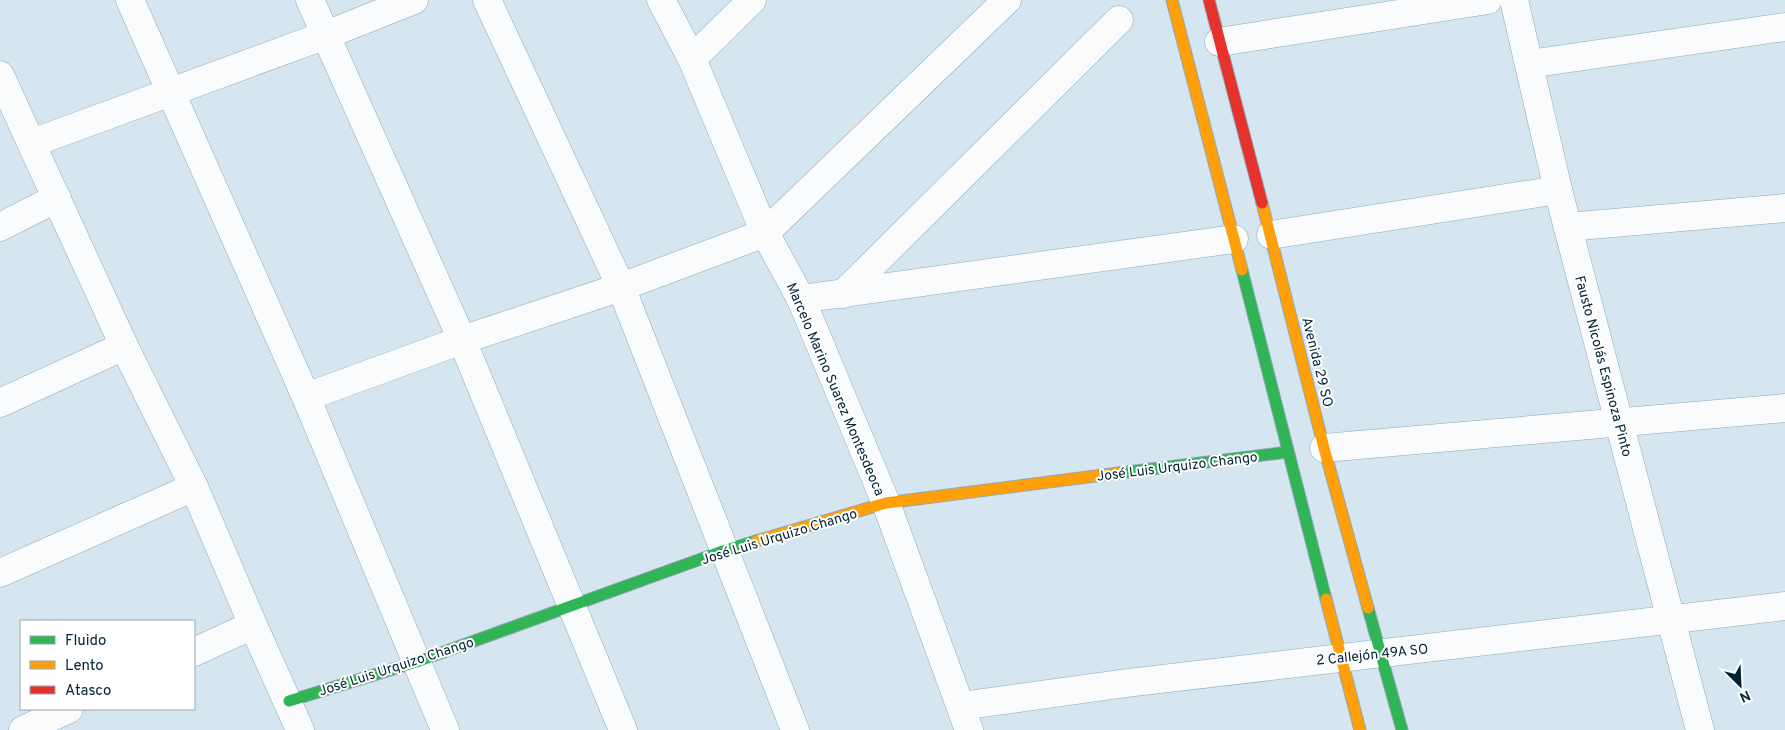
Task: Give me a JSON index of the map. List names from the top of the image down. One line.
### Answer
{"streets":{"street":["Avenida 29 SO","Fausto Nicolás Espinoza Pinto","Marcelo Marino Suarez Montesdeoca","José Luis Urquizo Chango","2 Callejón 49A SO"]},"crossings":[["Avenida 29 SO","2 Callejón 49A SO"],["Fausto Nicolás Espinoza Pinto","2 Callejón 49A SO"],["Marcelo Marino Suarez Montesdeoca","José Luis Urquizo Chango"],["Marcelo Marino Suarez Montesdeoca","2 Callejón 49A SO"]],"legend":["Fluido","Lento","Atasco"],"north":"bottom right"}
